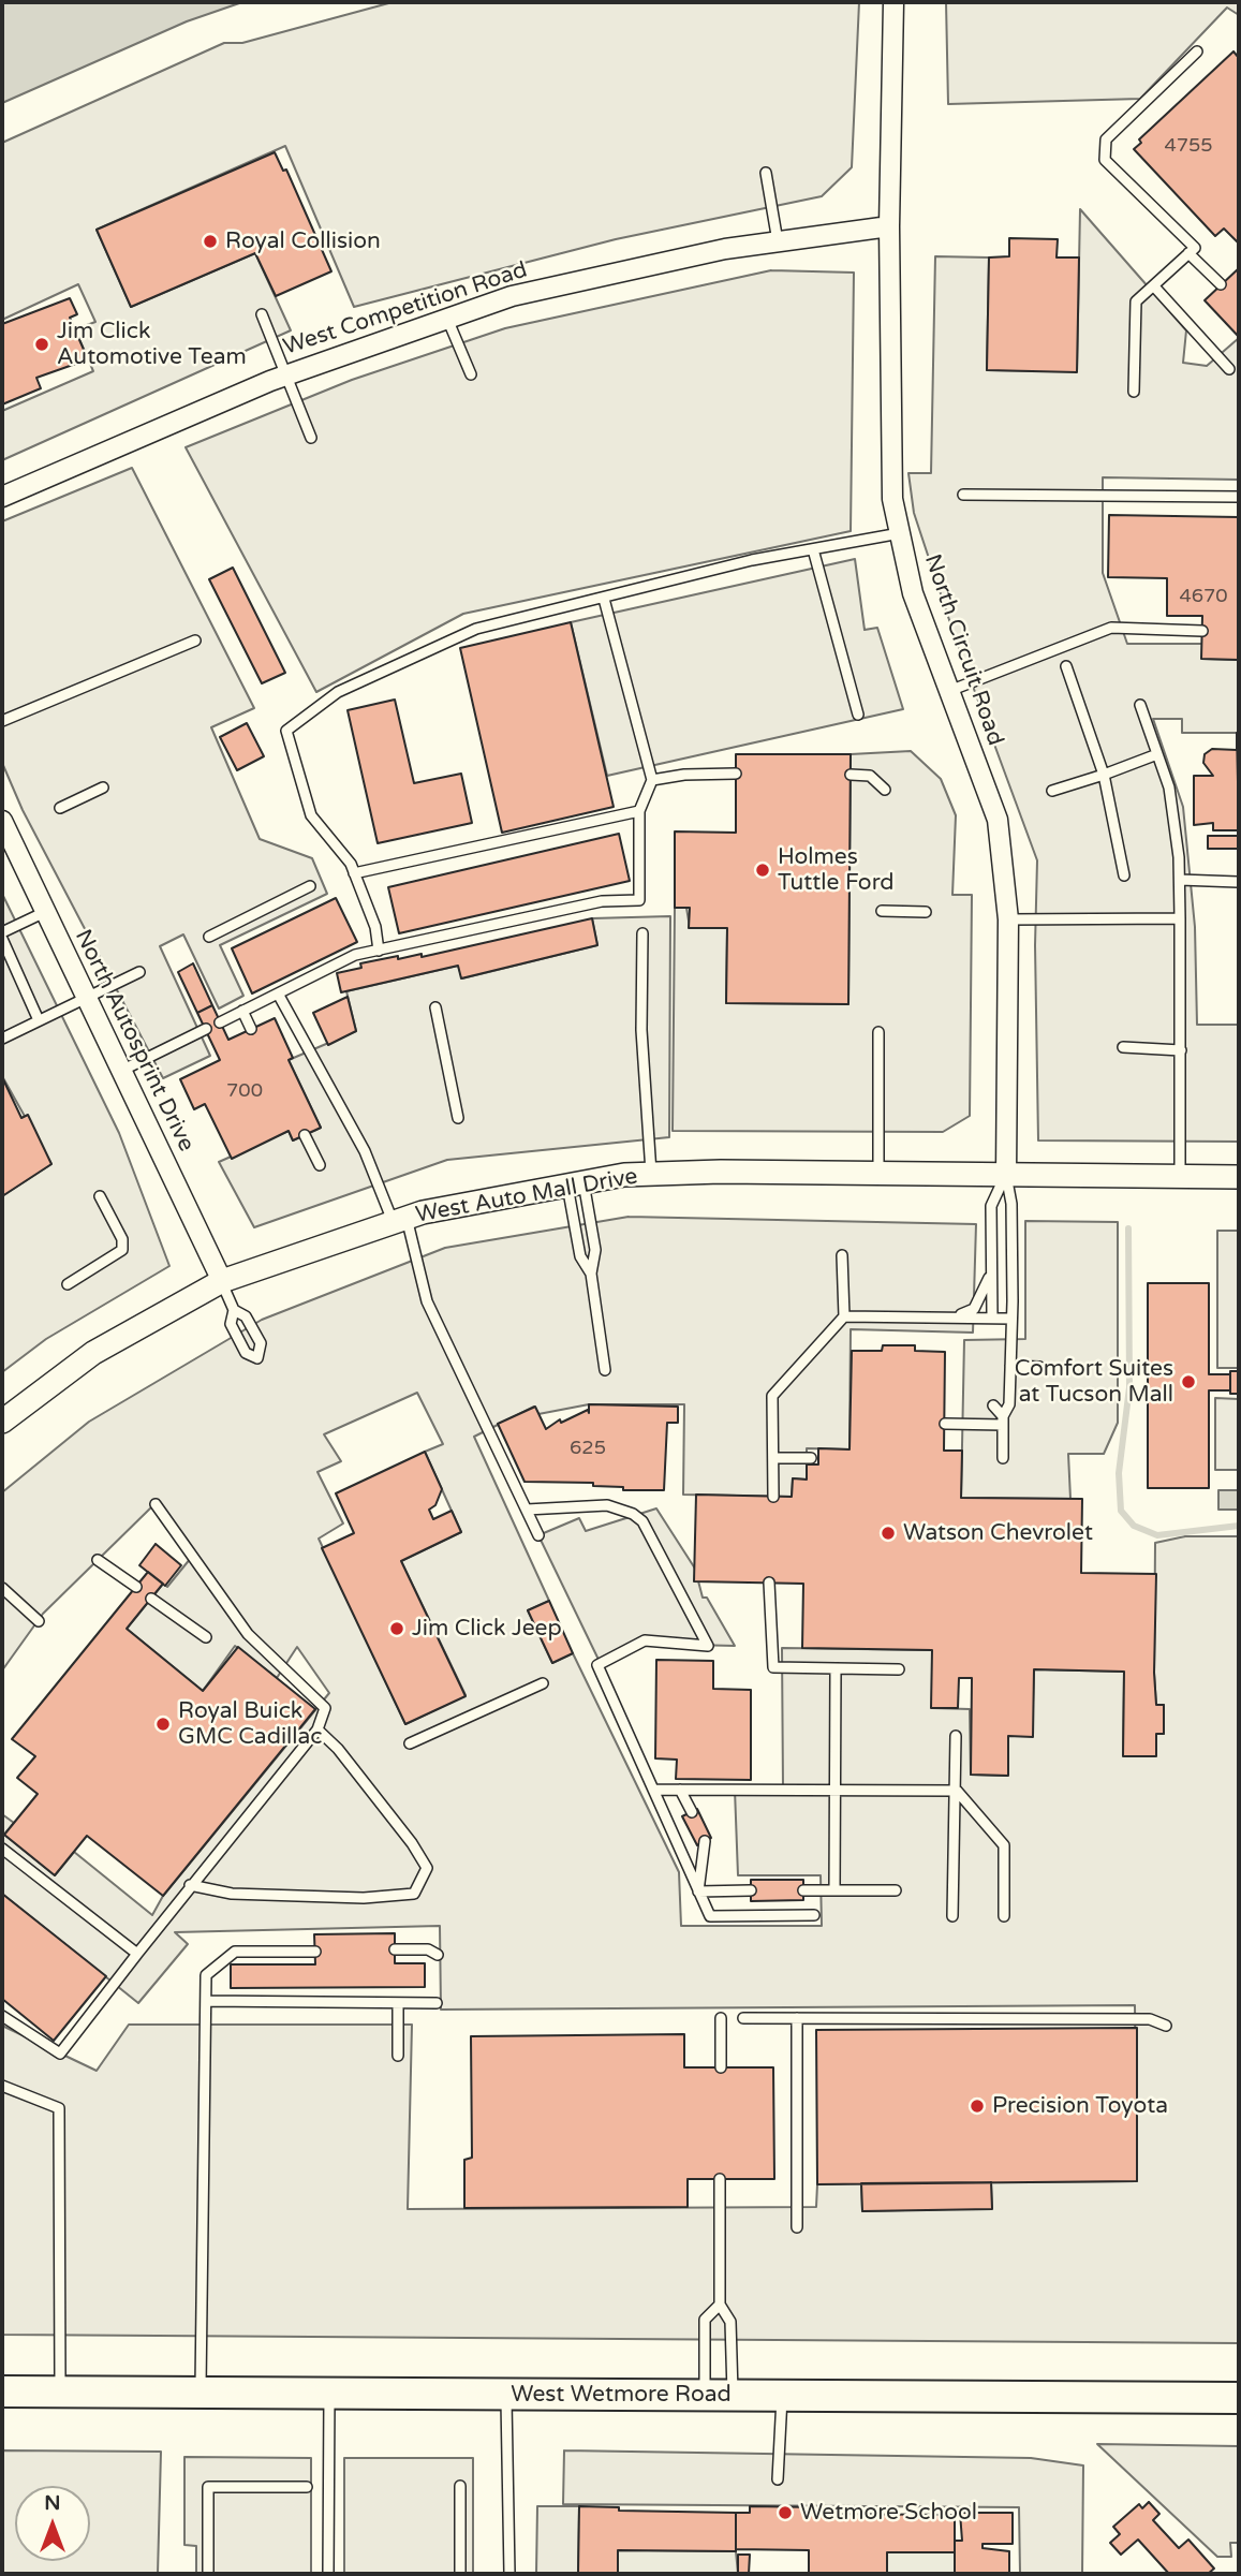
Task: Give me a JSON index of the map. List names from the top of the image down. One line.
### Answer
{"streets":{"main road":["West Wetmore Road"],"street":["West Competition Road","North Circuit Road","North Autosprint Drive","West Auto Mall Drive"]},"crossings":[["West Competition Road","North Circuit Road"],["North Circuit Road","West Auto Mall Drive"],["North Autosprint Drive","West Auto Mall Drive"]],"places":["Royal Collision","Jim Click Automotive Team","Holmes Tuttle Ford","Comfort Suites at Tucson Mall","Watson Chevrolet","Jim Click Jeep","Royal Buick GMC Cadillac","Precision Toyota","Wetmore School"],"house_numbers":["4755","4670","700","625"],"north":"top"}
